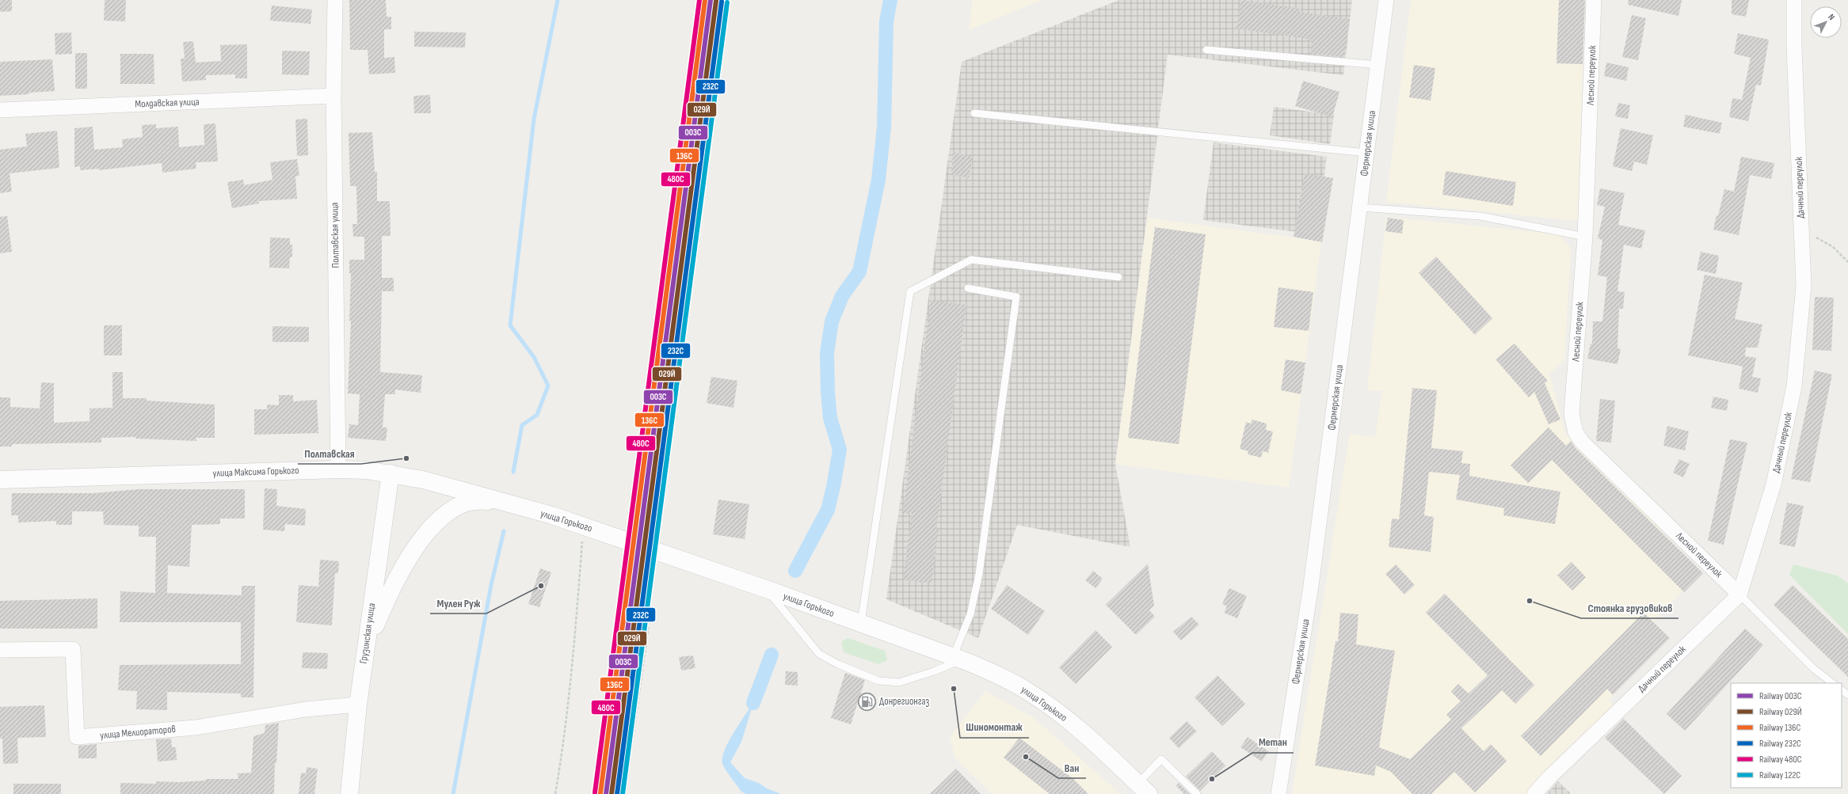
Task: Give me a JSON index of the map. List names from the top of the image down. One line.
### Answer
{"streets":{"main road":["улица Максима Горького","улица Горького","Грузинская улица"],"street":["Лесной переулок","Молдавская улица","Фермерская улица","Дачный переулок","Полтавская улица","улица Мелиораторов"]},"crossings":[["Лесной переулок","Дачный переулок"],["Молдавская улица","Полтавская улица"],["Полтавская улица","улица Максима Горького"],["улица Максима Горького","улица Горького"],["улица Максима Горького","Грузинская улица"],["Грузинская улица","улица Мелиораторов"]],"places":{"other":["Полтавская","Мулен Руж","Стоянка грузовиков","Шиномонтаж","Ван","Метан"],"fuel station":["Донрегионгаз"]},"lines":["rail line 003С","rail line 136С","rail line 480С","rail line 029Й","rail line 232C","rail line 122С"],"legend":["Railway 003С","Railway 029Й","Railway 136С","Railway 232C","Railway 480С","Railway 122С"],"north":"top right"}
